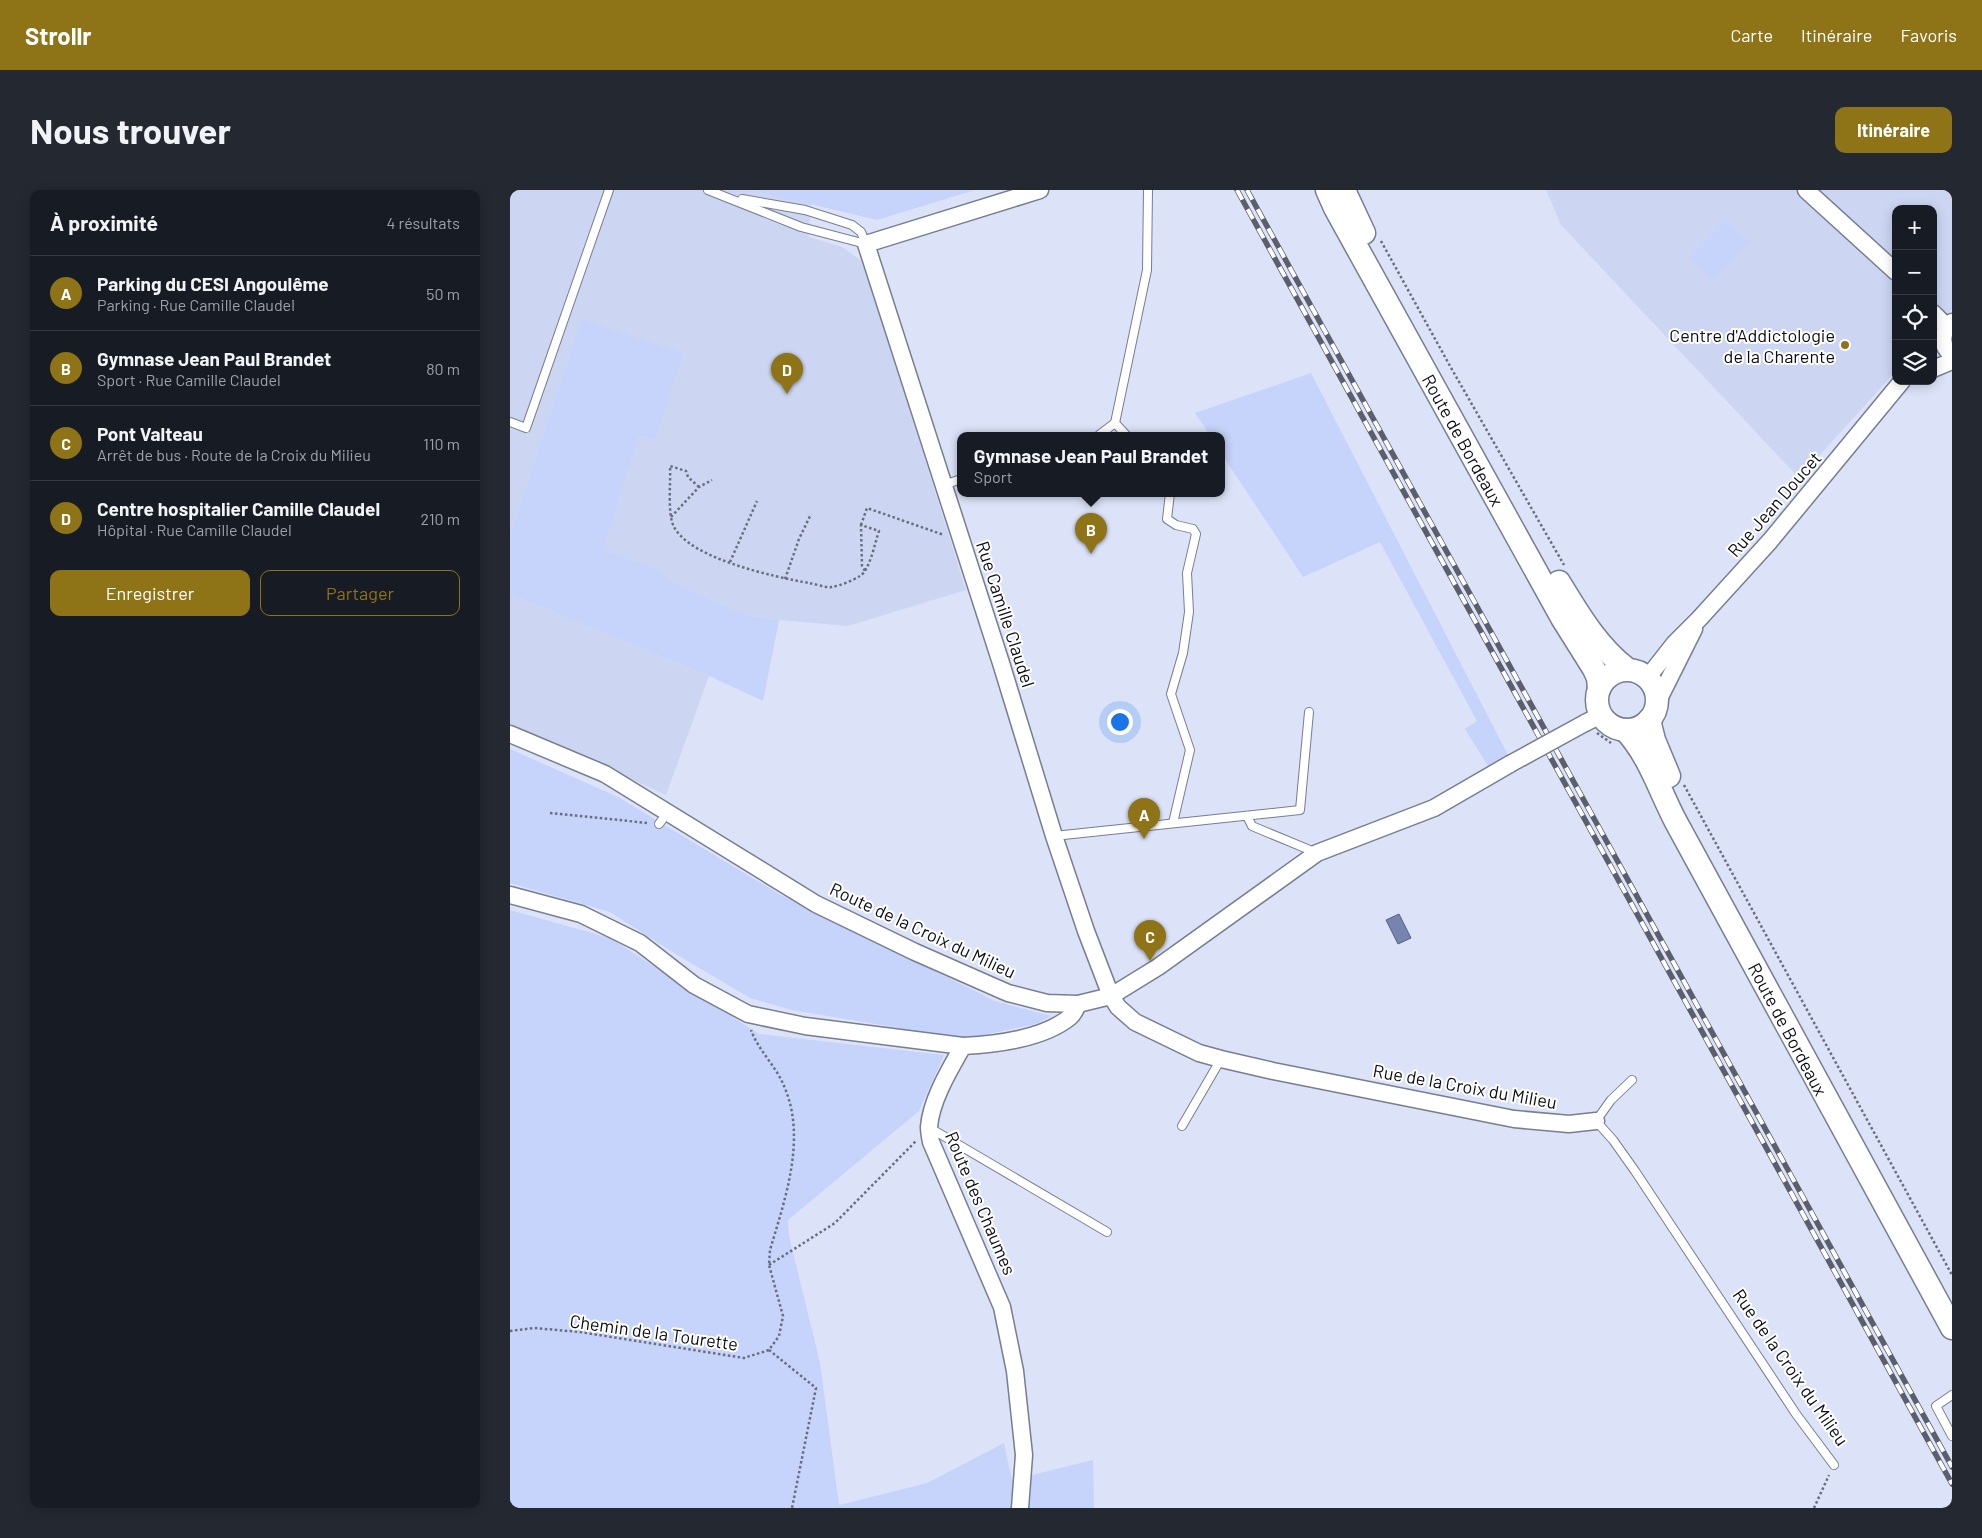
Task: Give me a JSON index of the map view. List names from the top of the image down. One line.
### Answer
{"streets":{"main road":["Route de Bordeaux"],"street":["Rue Jean Doucet","Rue Camille Claudel","Route de la Croix du Milieu","Rue de la Croix du Milieu","Route des Chaumes"],"path":["Chemin de la Tourette"]},"crossings":[["Route de Bordeaux","Rue Jean Doucet"],["Rue Camille Claudel","Route de la Croix du Milieu"],["Rue Camille Claudel","Rue de la Croix du Milieu"],["Route de la Croix du Milieu","Rue de la Croix du Milieu"]],"places":["Centre d'Addictologie de la Charente"],"page":{"header":"Strollr","nav":["Carte","Itinéraire","Favoris"],"buttons":["Itinéraire",["Enregistrer","Partager"]],"title":"Nous trouver","heading":["À proximité","4 résultats"],"map_buttons":["+","−"],"list":[{"mark":"A","name":"Parking du CESI Angoulême","note":"Parking · Rue Camille Claudel","value":"50 m"},{"mark":"B","name":"Gymnase Jean Paul Brandet","note":"Sport · Rue Camille Claudel","value":"80 m"},{"mark":"C","name":"Pont Valteau","note":"Arrêt de bus · Route de la Croix du Milieu","value":"110 m"},{"mark":"D","name":"Centre hospitalier Camille Claudel","note":"Hôpital · Rue Camille Claudel","value":"210 m"}],"pins":["D","B","A","C"],"popup":["Gymnase Jean Paul Brandet","Sport"]}}
